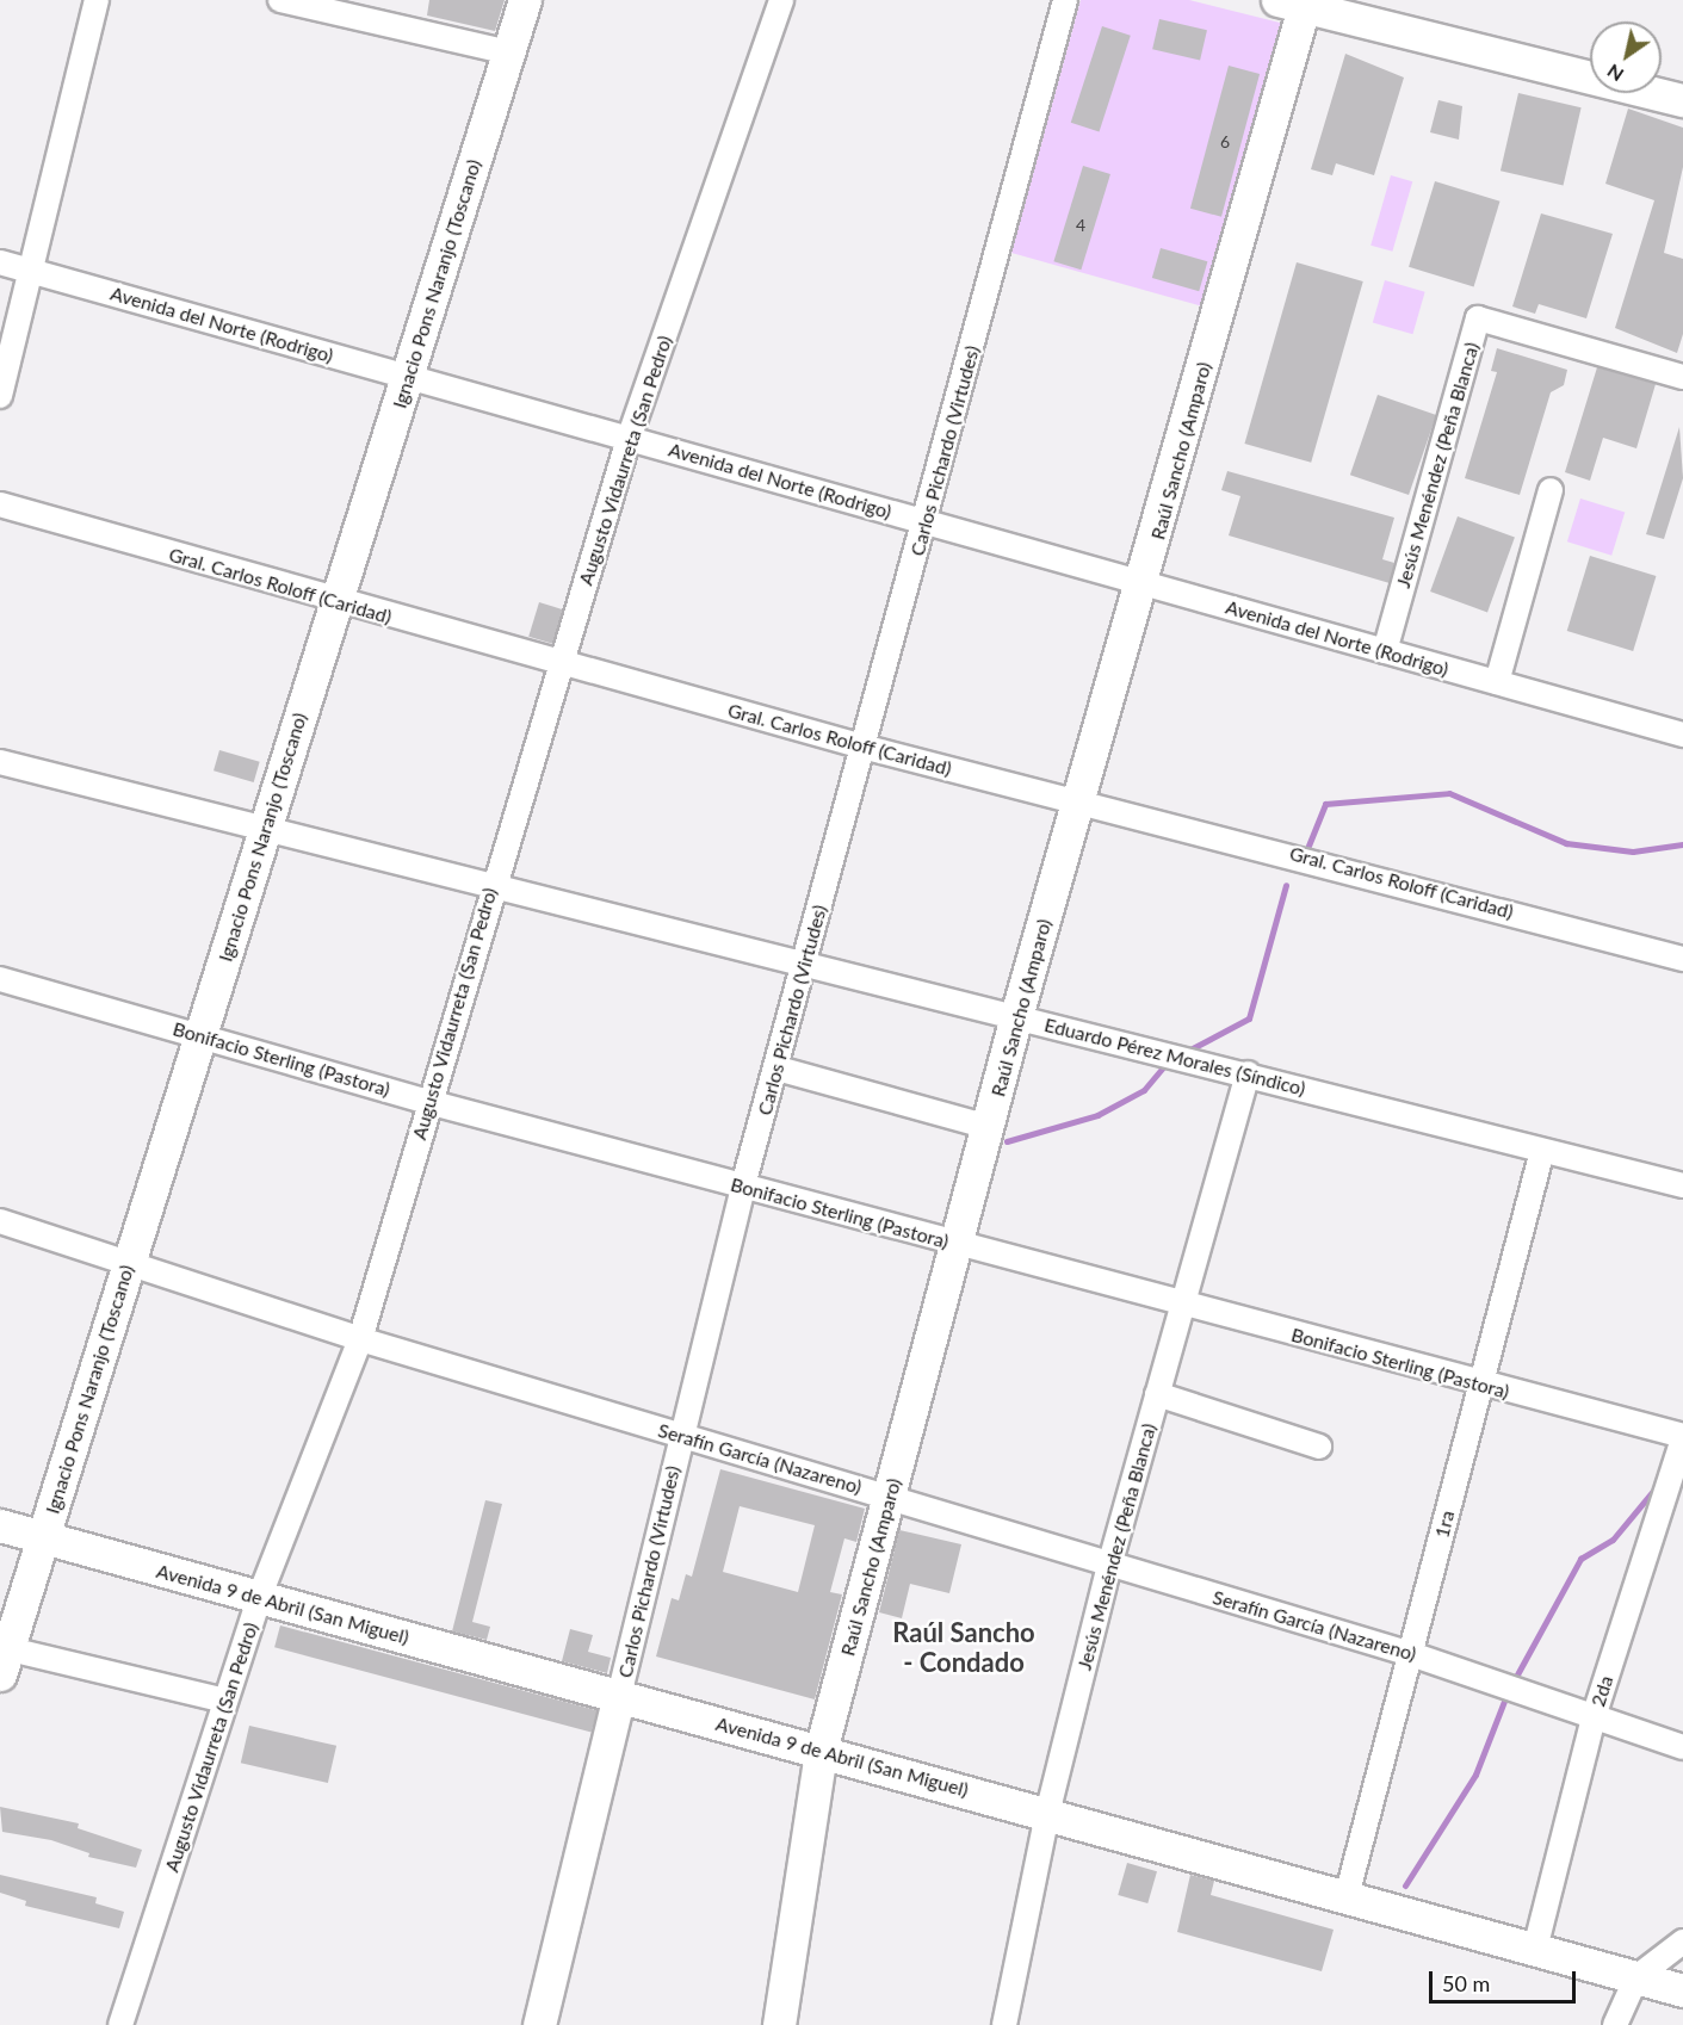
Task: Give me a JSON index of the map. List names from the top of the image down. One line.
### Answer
{"streets":{"street":["Ignacio Pons Naranjo (Toscano)","Avenida del Norte (Rodrigo)","Carlos Pichardo (Virtudes)","Raúl Sancho (Amparo)","Augusto Vidaurreta (San Pedro)","Jesús Menéndez (Peña Blanca)","Gral. Carlos Roloff (Caridad)","Eduardo Pérez Morales (Síndico)","Bonifacio Sterling (Pastora)","Serafín García (Nazareno)","1ra","Avenida 9 de Abril (San Miguel)","2da"]},"crossings":[["Ignacio Pons Naranjo (Toscano)","Avenida del Norte (Rodrigo)"],["Ignacio Pons Naranjo (Toscano)","Gral. Carlos Roloff (Caridad)"],["Ignacio Pons Naranjo (Toscano)","Eduardo Pérez Morales (Síndico)"],["Ignacio Pons Naranjo (Toscano)","Bonifacio Sterling (Pastora)"],["Ignacio Pons Naranjo (Toscano)","Serafín García (Nazareno)"],["Ignacio Pons Naranjo (Toscano)","Avenida 9 de Abril (San Miguel)"],["Avenida del Norte (Rodrigo)","Carlos Pichardo (Virtudes)"],["Avenida del Norte (Rodrigo)","Raúl Sancho (Amparo)"],["Avenida del Norte (Rodrigo)","Augusto Vidaurreta (San Pedro)"],["Avenida del Norte (Rodrigo)","Jesús Menéndez (Peña Blanca)"],["Carlos Pichardo (Virtudes)","Gral. Carlos Roloff (Caridad)"],["Carlos Pichardo (Virtudes)","Eduardo Pérez Morales (Síndico)"],["Carlos Pichardo (Virtudes)","Bonifacio Sterling (Pastora)"],["Carlos Pichardo (Virtudes)","Serafín García (Nazareno)"],["Carlos Pichardo (Virtudes)","Avenida 9 de Abril (San Miguel)"],["Raúl Sancho (Amparo)","Gral. Carlos Roloff (Caridad)"],["Raúl Sancho (Amparo)","Eduardo Pérez Morales (Síndico)"],["Raúl Sancho (Amparo)","Bonifacio Sterling (Pastora)"],["Raúl Sancho (Amparo)","Serafín García (Nazareno)"],["Raúl Sancho (Amparo)","Avenida 9 de Abril (San Miguel)"],["Augusto Vidaurreta (San Pedro)","Gral. Carlos Roloff (Caridad)"],["Augusto Vidaurreta (San Pedro)","Eduardo Pérez Morales (Síndico)"],["Augusto Vidaurreta (San Pedro)","Bonifacio Sterling (Pastora)"],["Augusto Vidaurreta (San Pedro)","Serafín García (Nazareno)"],["Augusto Vidaurreta (San Pedro)","Avenida 9 de Abril (San Miguel)"],["Jesús Menéndez (Peña Blanca)","Eduardo Pérez Morales (Síndico)"],["Jesús Menéndez (Peña Blanca)","Bonifacio Sterling (Pastora)"],["Jesús Menéndez (Peña Blanca)","Serafín García (Nazareno)"],["Jesús Menéndez (Peña Blanca)","Avenida 9 de Abril (San Miguel)"],["Eduardo Pérez Morales (Síndico)","1ra"],["Bonifacio Sterling (Pastora)","1ra"],["Bonifacio Sterling (Pastora)","2da"],["Serafín García (Nazareno)","1ra"],["Serafín García (Nazareno)","2da"],["1ra","Avenida 9 de Abril (San Miguel)"],["Avenida 9 de Abril (San Miguel)","2da"]],"districts":["Raúl Sancho - Condado"],"house_numbers":["6","4"],"scale_bar":"50 m","north":"bottom left"}
